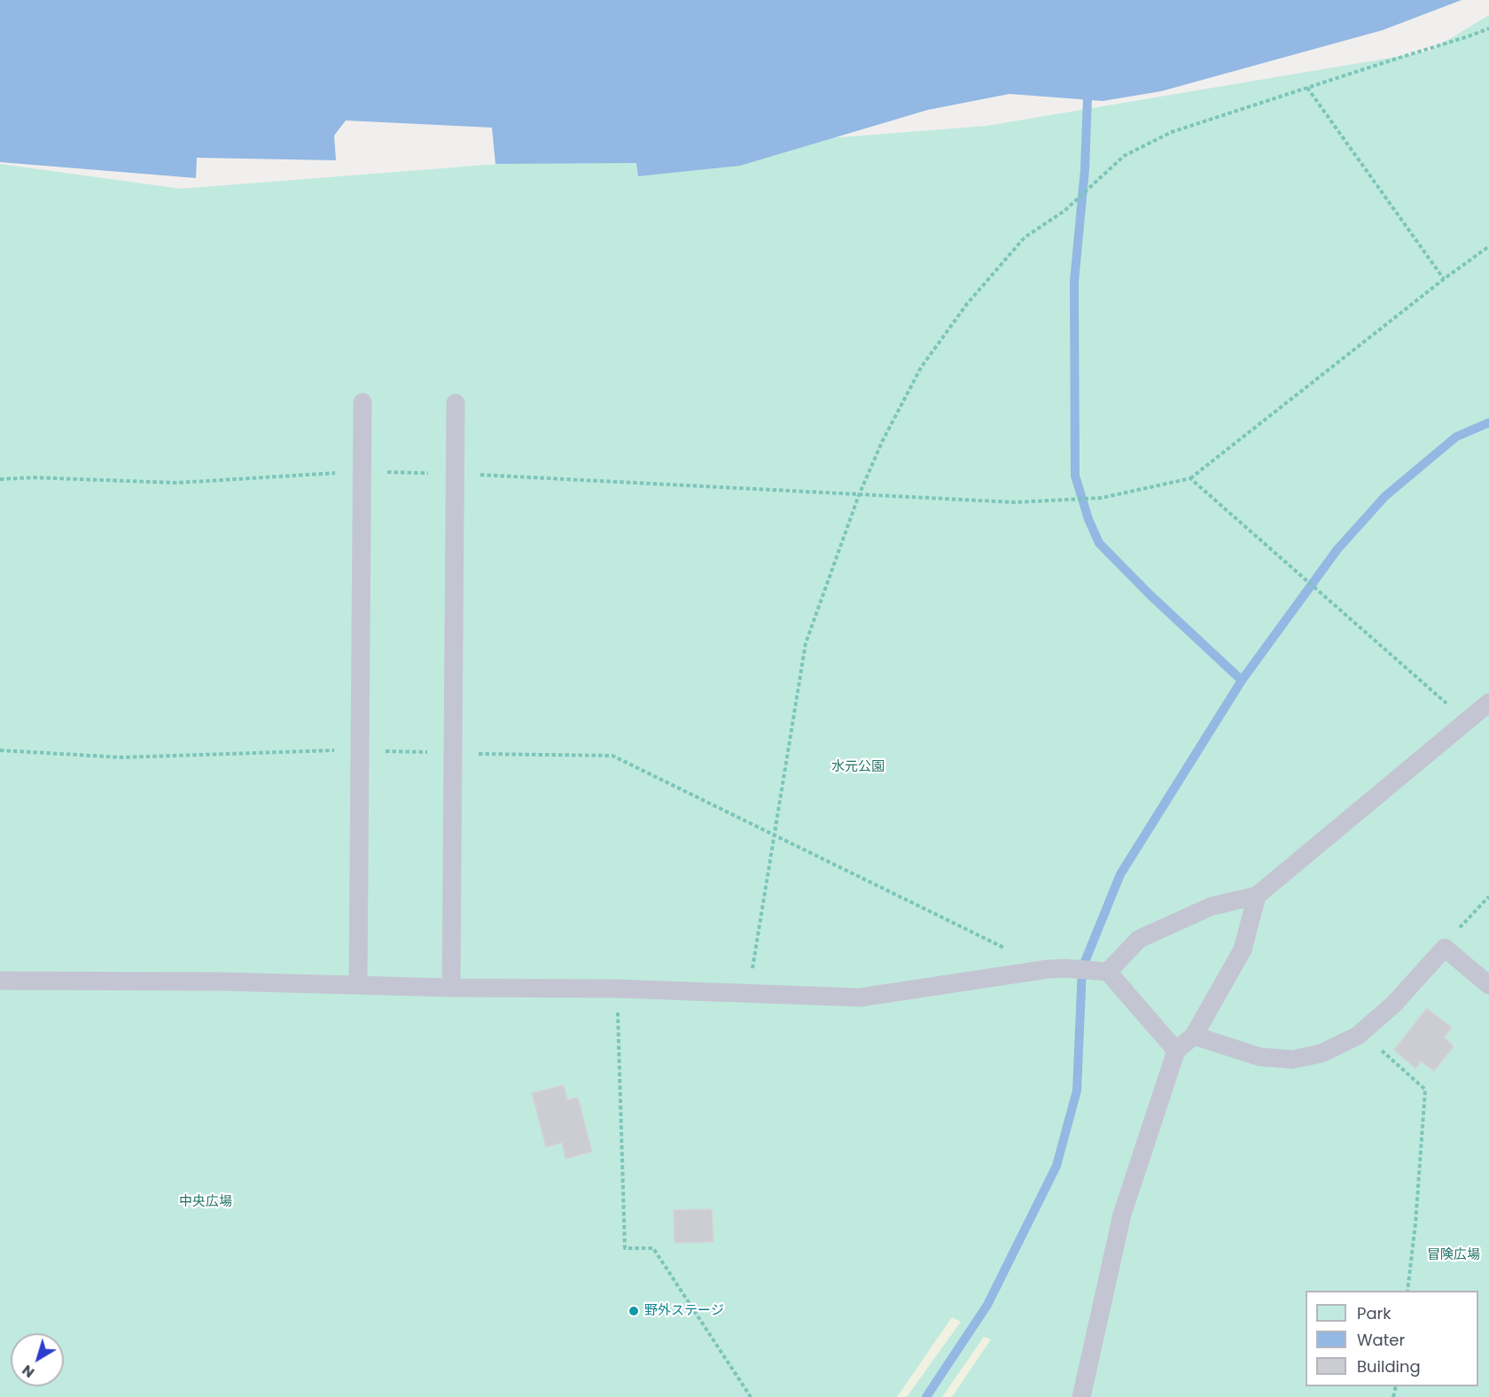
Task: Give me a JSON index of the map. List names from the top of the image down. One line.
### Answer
{"parks":["水元公園","中央広場","冒険広場"],"places":["野外ステージ"],"legend":["Park","Water","Building"],"north":"bottom left"}
